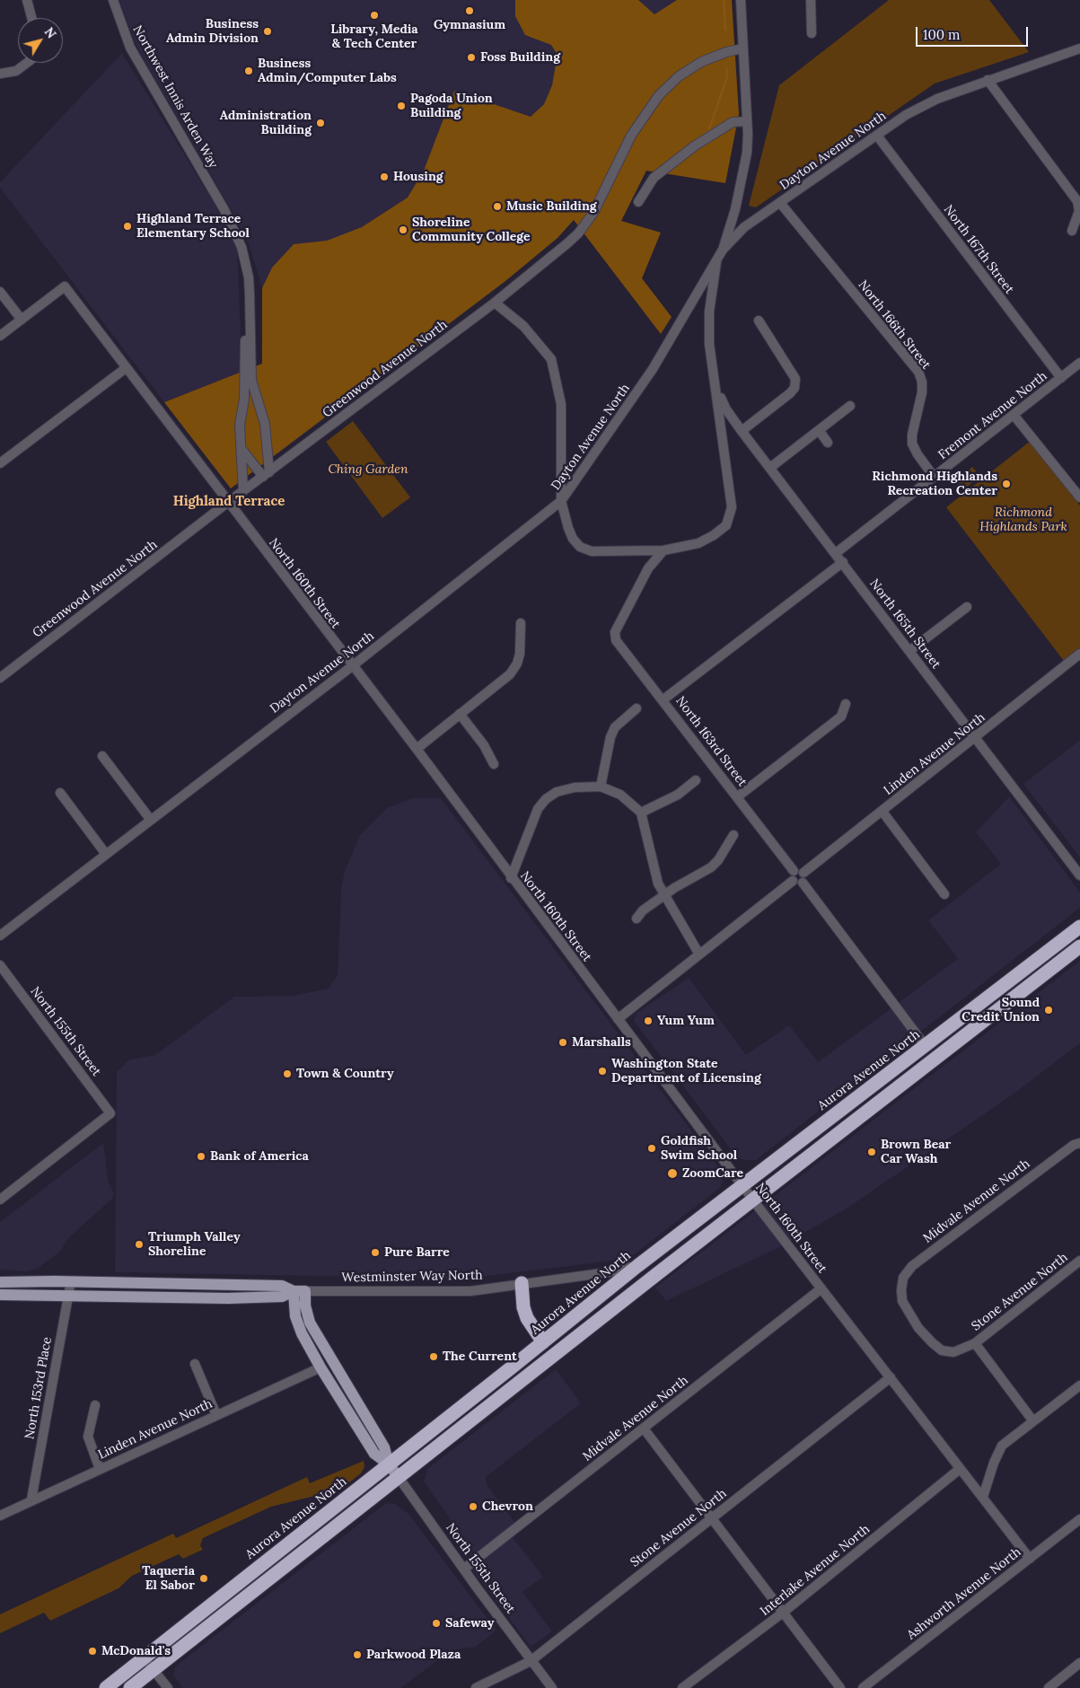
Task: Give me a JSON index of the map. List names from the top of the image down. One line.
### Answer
{"streets":{"highway":["Aurora Avenue North"],"main road":["North 155th Street","Westminster Way North"],"street":["Northwest Innis Arden Way","Dayton Avenue North","North 167th Street","North 166th Street","Greenwood Avenue North","Fremont Avenue North","North 160th Street","North 165th Street","North 163rd Street","Linden Avenue North","Midvale Avenue North","Stone Avenue North","North 153rd Place","Interlake Avenue North","Ashworth Avenue North"]},"crossings":[["Dayton Avenue North","North 167th Street"],["Dayton Avenue North","North 166th Street"],["Dayton Avenue North","North 160th Street"],["North 167th Street","Fremont Avenue North"],["North 166th Street","Fremont Avenue North"],["Greenwood Avenue North","North 160th Street"],["Fremont Avenue North","North 165th Street"],["North 160th Street","Linden Avenue North"],["North 160th Street","Aurora Avenue North"],["North 160th Street","Midvale Avenue North"],["North 160th Street","Stone Avenue North"],["North 160th Street","Interlake Avenue North"],["North 160th Street","Ashworth Avenue North"],["North 165th Street","Linden Avenue North"],["North 163rd Street","Linden Avenue North"],["North 163rd Street","Aurora Avenue North"],["Linden Avenue North","North 155th Street"],["Linden Avenue North","North 153rd Place"],["North 155th Street","Aurora Avenue North"],["North 155th Street","Midvale Avenue North"],["North 155th Street","Westminster Way North"],["North 155th Street","Stone Avenue North"],["Aurora Avenue North","Westminster Way North"],["Midvale Avenue North","Stone Avenue North"],["Westminster Way North","North 153rd Place"]],"districts":["Highland Terrace"],"parks":["Ching Garden","Richmond Highlands Park"],"places":["Gymnasium","Library, Media & Tech Center","Business Admin Division","Foss Building","Business Admin/Computer Labs","Pagoda Union Building","Administration Building","Housing","Music Building","Highland Terrace Elementary School","Shoreline Community College","Richmond Highlands Recreation Center","Sound Credit Union","Yum Yum","Marshalls","Washington State Department of Licensing","Town & Country","Goldfish Swim School","Brown Bear Car Wash","Bank of America","ZoomCare","Triumph Valley Shoreline","Pure Barre","The Current","Chevron","Taqueria El Sabor","Safeway","McDonald's","Parkwood Plaza"],"scale_bar":"100 m","north":"top right"}
